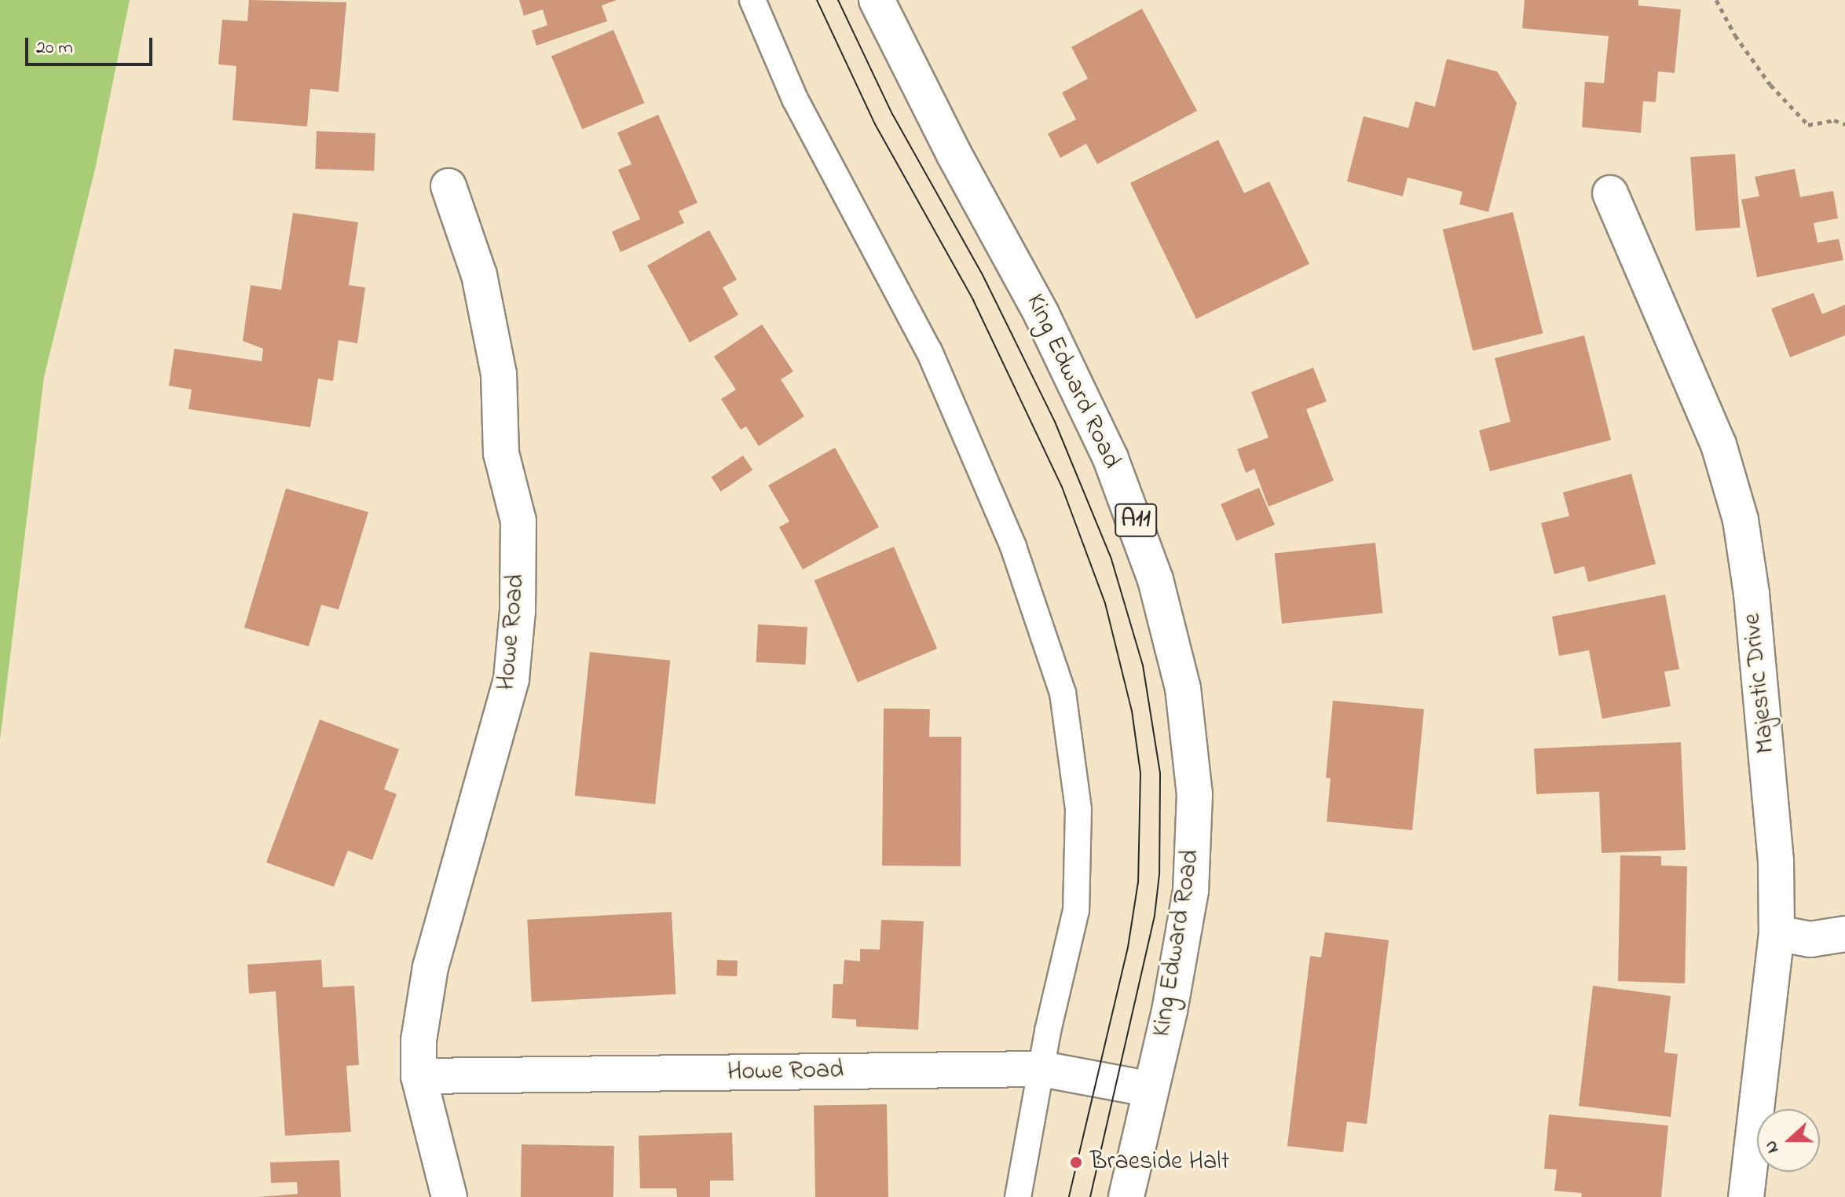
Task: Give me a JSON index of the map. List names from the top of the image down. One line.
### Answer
{"streets":{"street":["King Edward Road","A11","Howe Road","Majestic Drive"]},"crossings":[["King Edward Road","Howe Road"]],"places":["Braeside Halt"],"scale_bar":"20 m","north":"left"}
